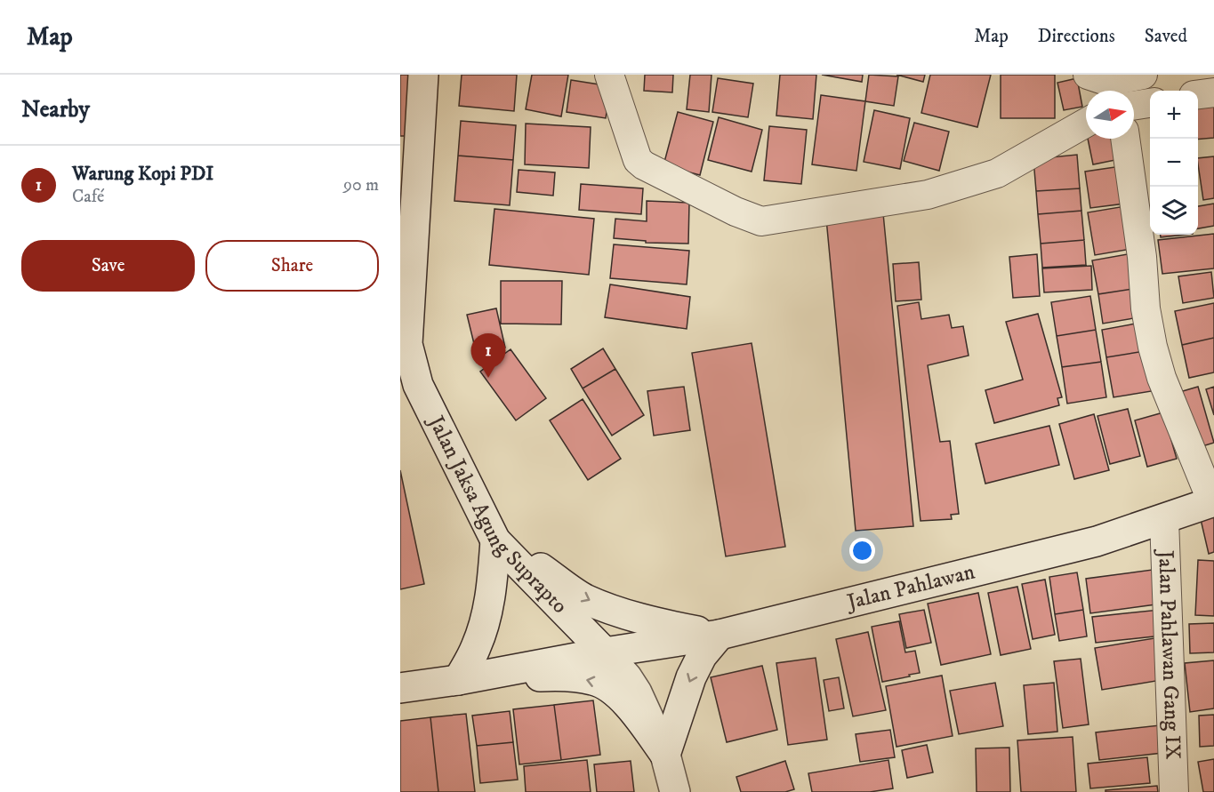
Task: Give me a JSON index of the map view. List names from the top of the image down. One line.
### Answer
{"streets":{"main road":["Jalan Jaksa Agung Suprapto","Jalan Pahlawan"],"street":["Jalan Pahlawan Gang IX"]},"crossings":[["Jalan Jaksa Agung Suprapto","Jalan Pahlawan"],["Jalan Pahlawan","Jalan Pahlawan Gang IX"]],"north":"right","page":{"header":"Map","nav":["Map","Directions","Saved"],"heading":"Nearby","map_buttons":["+","−"],"list":[{"mark":"1","name":"Warung Kopi PDI","note":"Café","value":"90 m"}],"buttons":["Save","Share"],"pins":"1"}}
